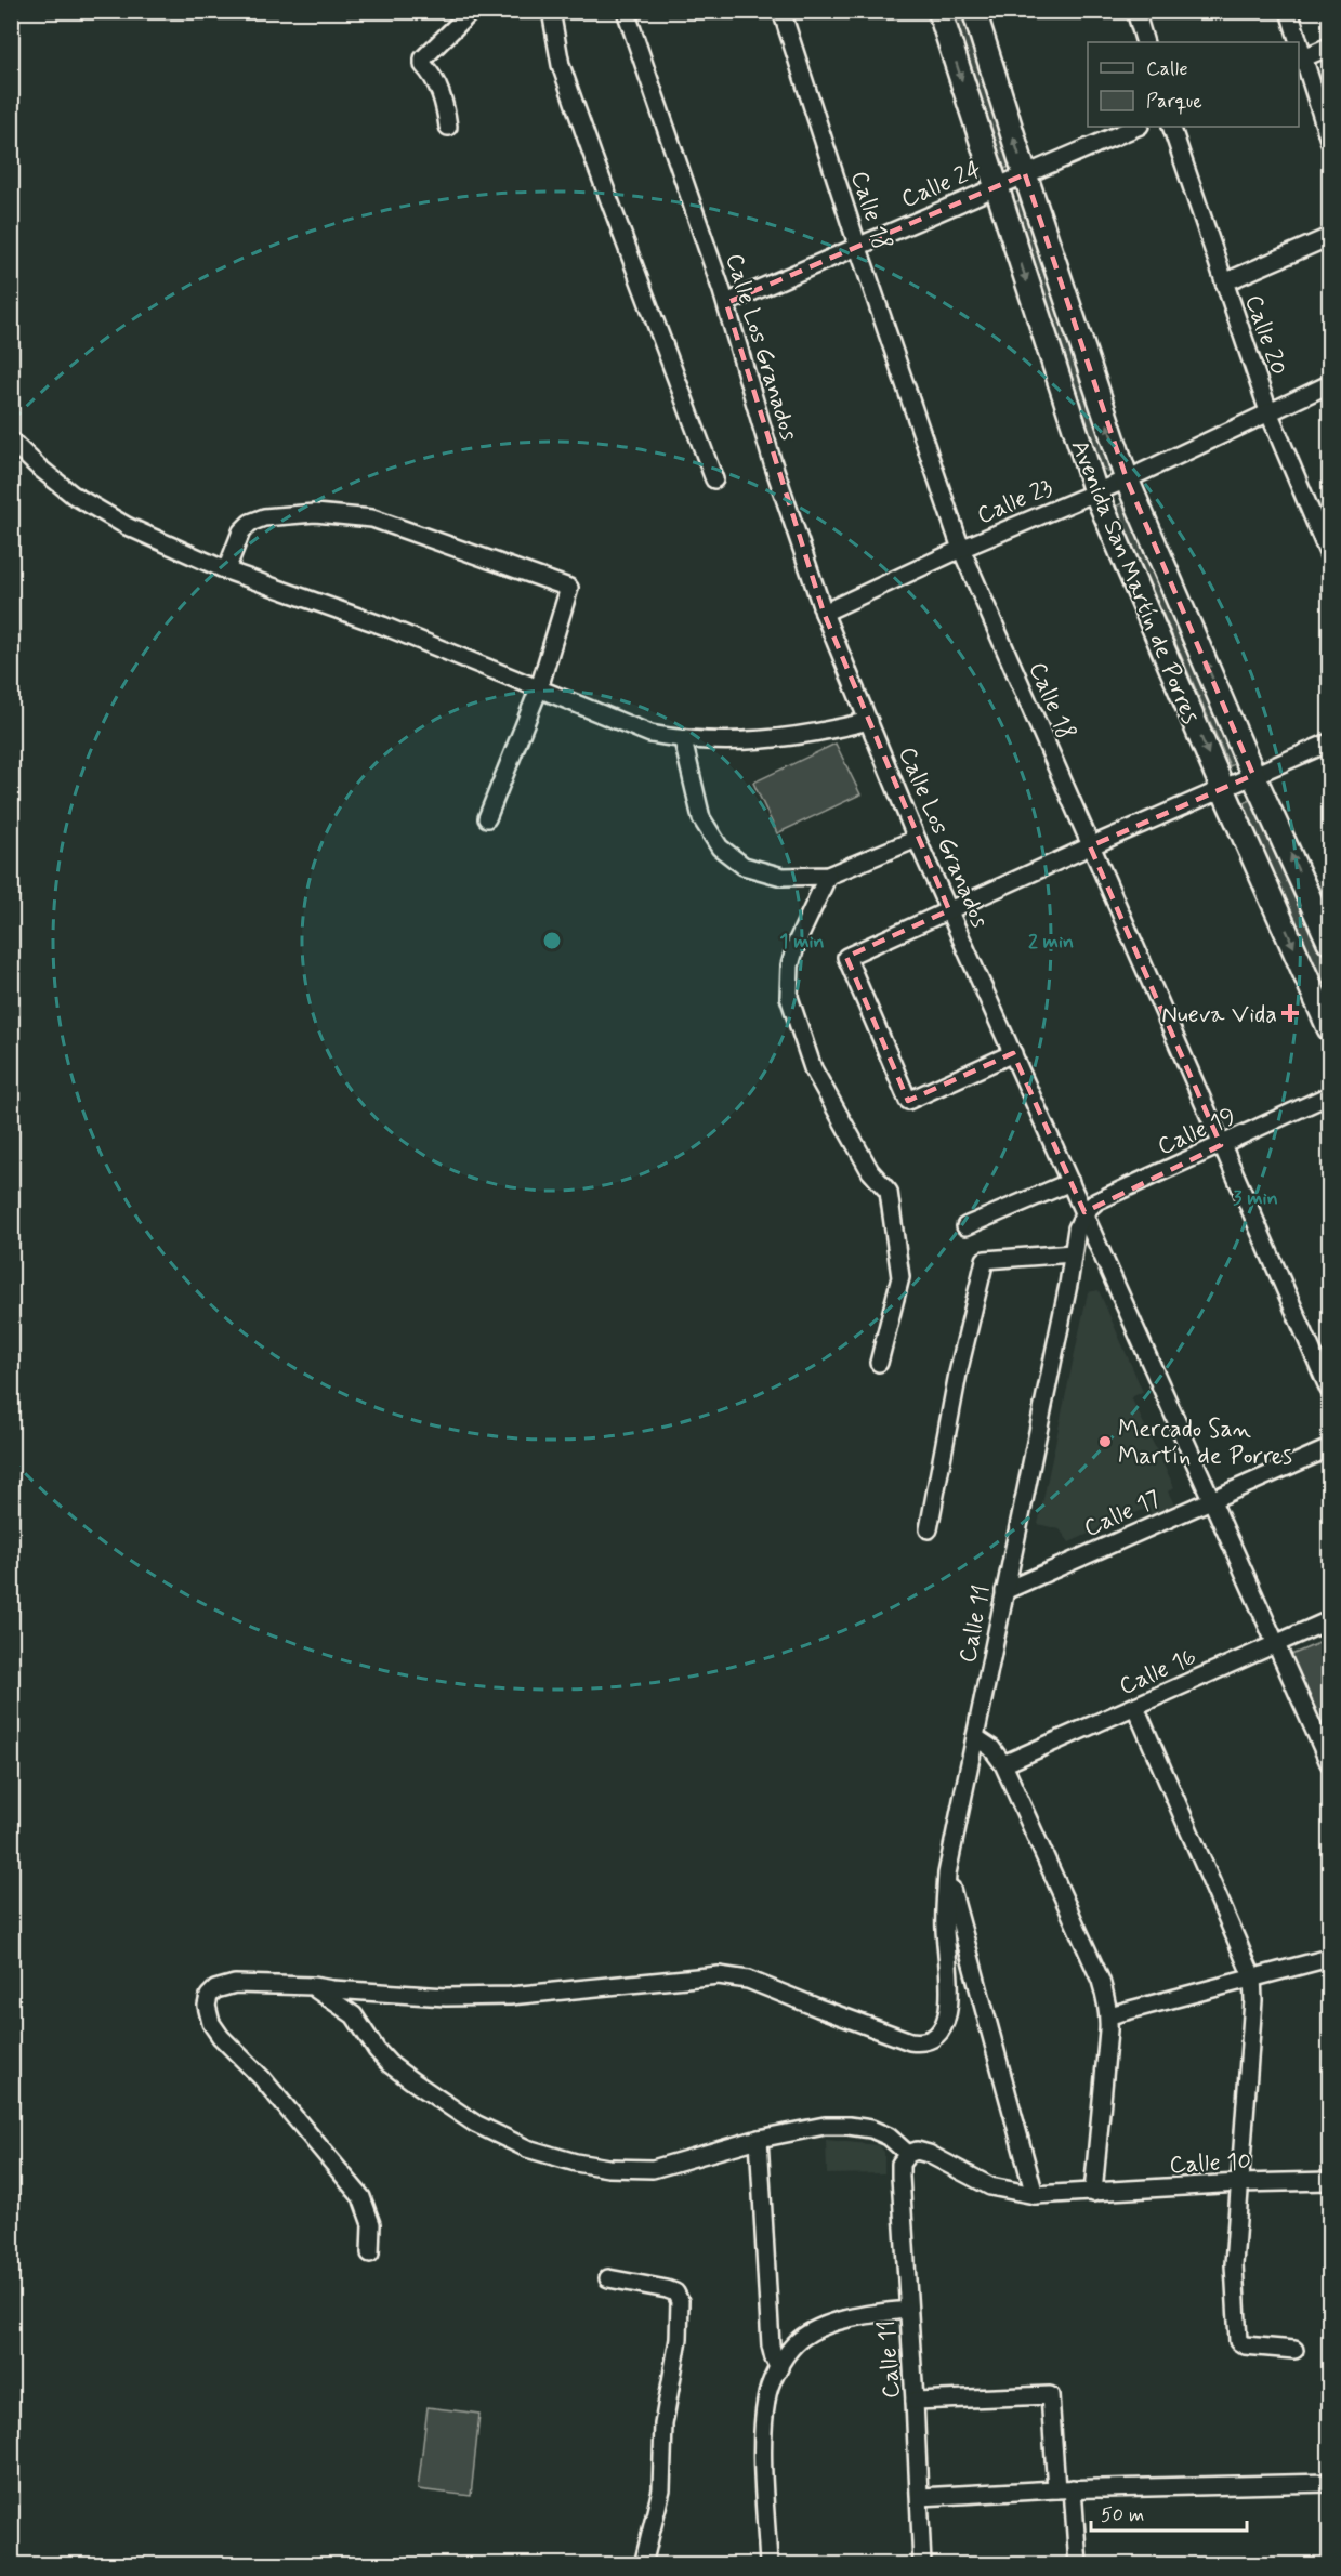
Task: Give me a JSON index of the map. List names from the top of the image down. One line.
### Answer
{"streets":{"main road":["Avenida San Martín de Porres"],"street":["Calle 24","Calle 18","Calle 20","Calle Los Granados","Calle 23","Calle 19","Calle 17","Calle 11","Calle 16","Calle 10"]},"crossings":[["Calle 24","Calle 18"],["Calle 24","Calle Los Granados"],["Calle 24","Avenida San Martín de Porres"],["Calle 18","Calle 23"],["Calle 18","Calle 19"],["Calle 20","Calle 23"],["Calle Los Granados","Calle 23"],["Calle Los Granados","Calle 19"],["Calle Los Granados","Calle 17"],["Calle Los Granados","Calle 11"],["Calle Los Granados","Calle 16"],["Calle 23","Avenida San Martín de Porres"],["Calle 19","Calle 11"],["Calle 17","Calle 11"],["Calle 11","Calle 10"]],"places":{"health":["Nueva Vida"],"other":["Mercado San Martín de Porres"]},"legend":["Calle","Parque"],"scale_bar":"50 m","rings":["1 min","2 min","3 min"]}
